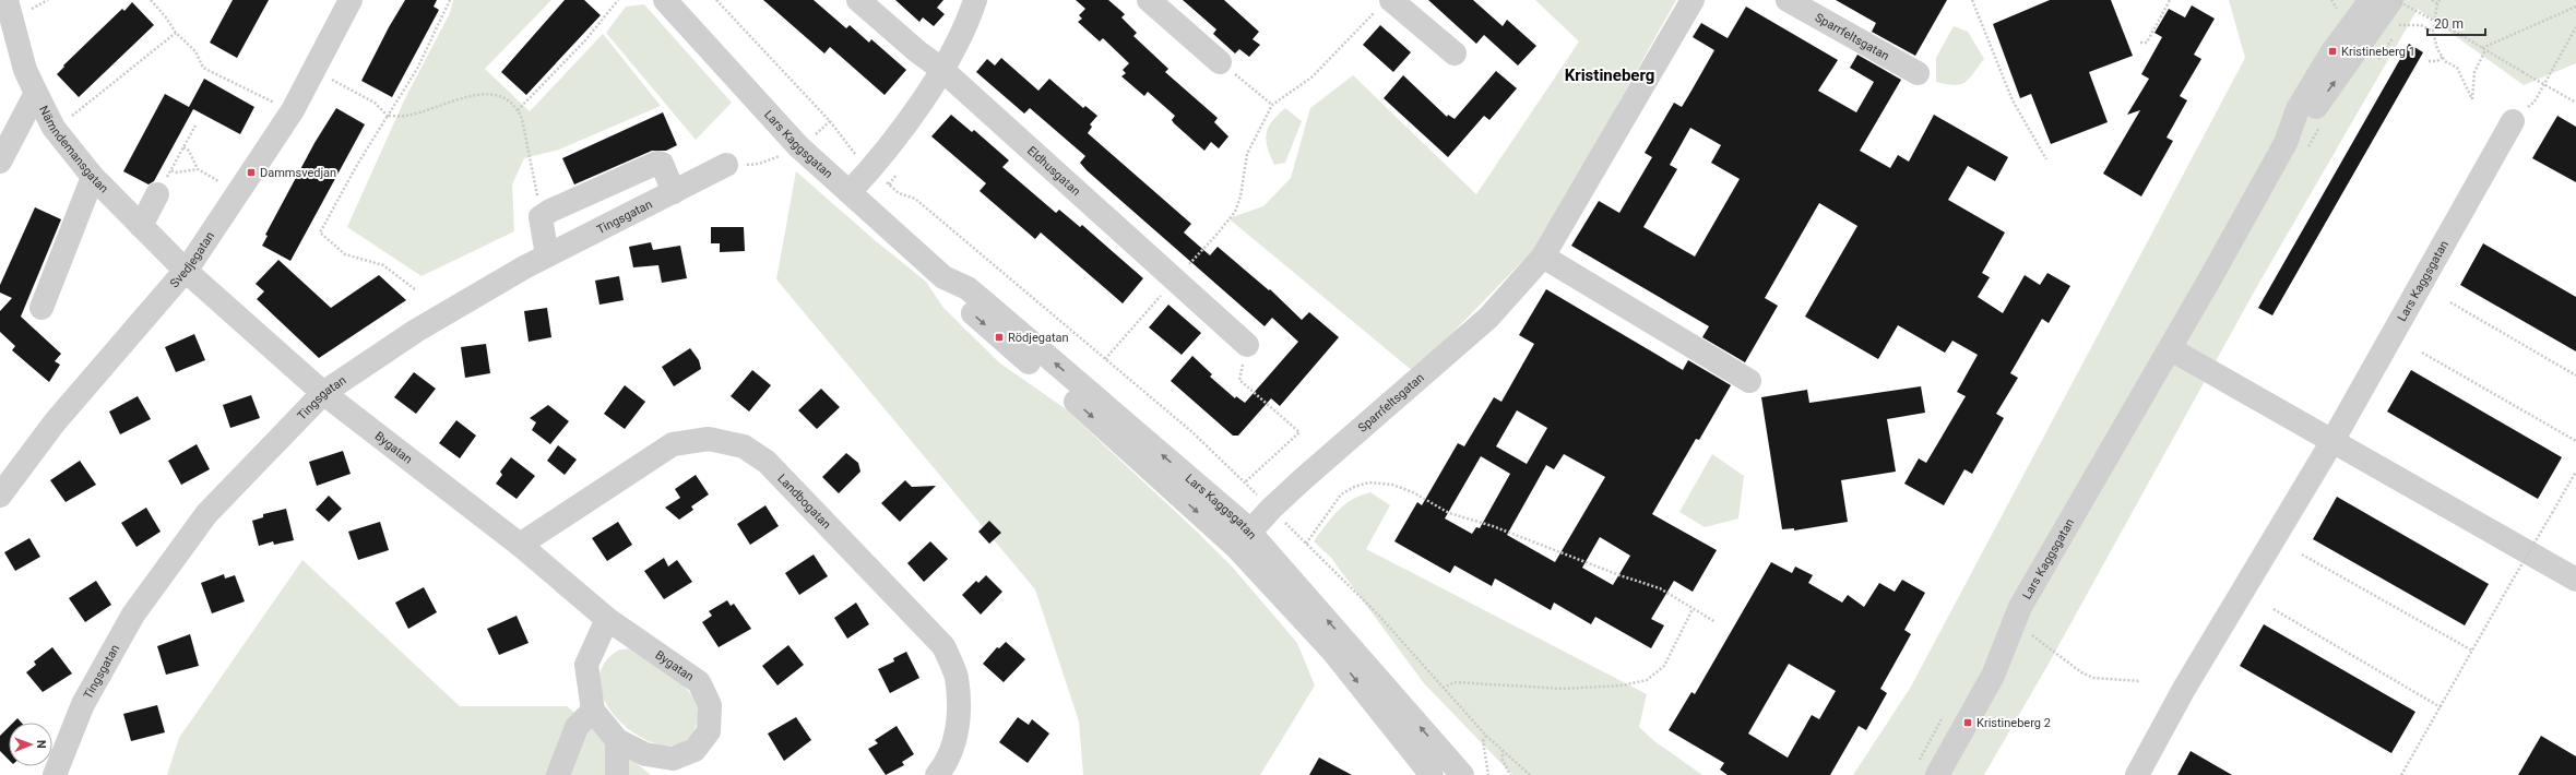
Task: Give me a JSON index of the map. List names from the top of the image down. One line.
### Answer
{"streets":{"street":["Sparrfeltsgatan","Lars Kaggsgatan","Nämndemansgatan","Eldhusgatan","Tingsgatan","Svedjegatan","Bygatan","Landbogatan"]},"crossings":[["Sparrfeltsgatan","Lars Kaggsgatan"],["Nämndemansgatan","Svedjegatan"],["Nämndemansgatan","Bygatan"],["Tingsgatan","Bygatan"],["Svedjegatan","Bygatan"],["Bygatan","Landbogatan"]],"districts":["Kristineberg"],"places":{"transit":["Kristineberg 1","Dammsvedjan","Rödjegatan","Kristineberg 2"]},"scale_bar":"20 m","north":"right"}
